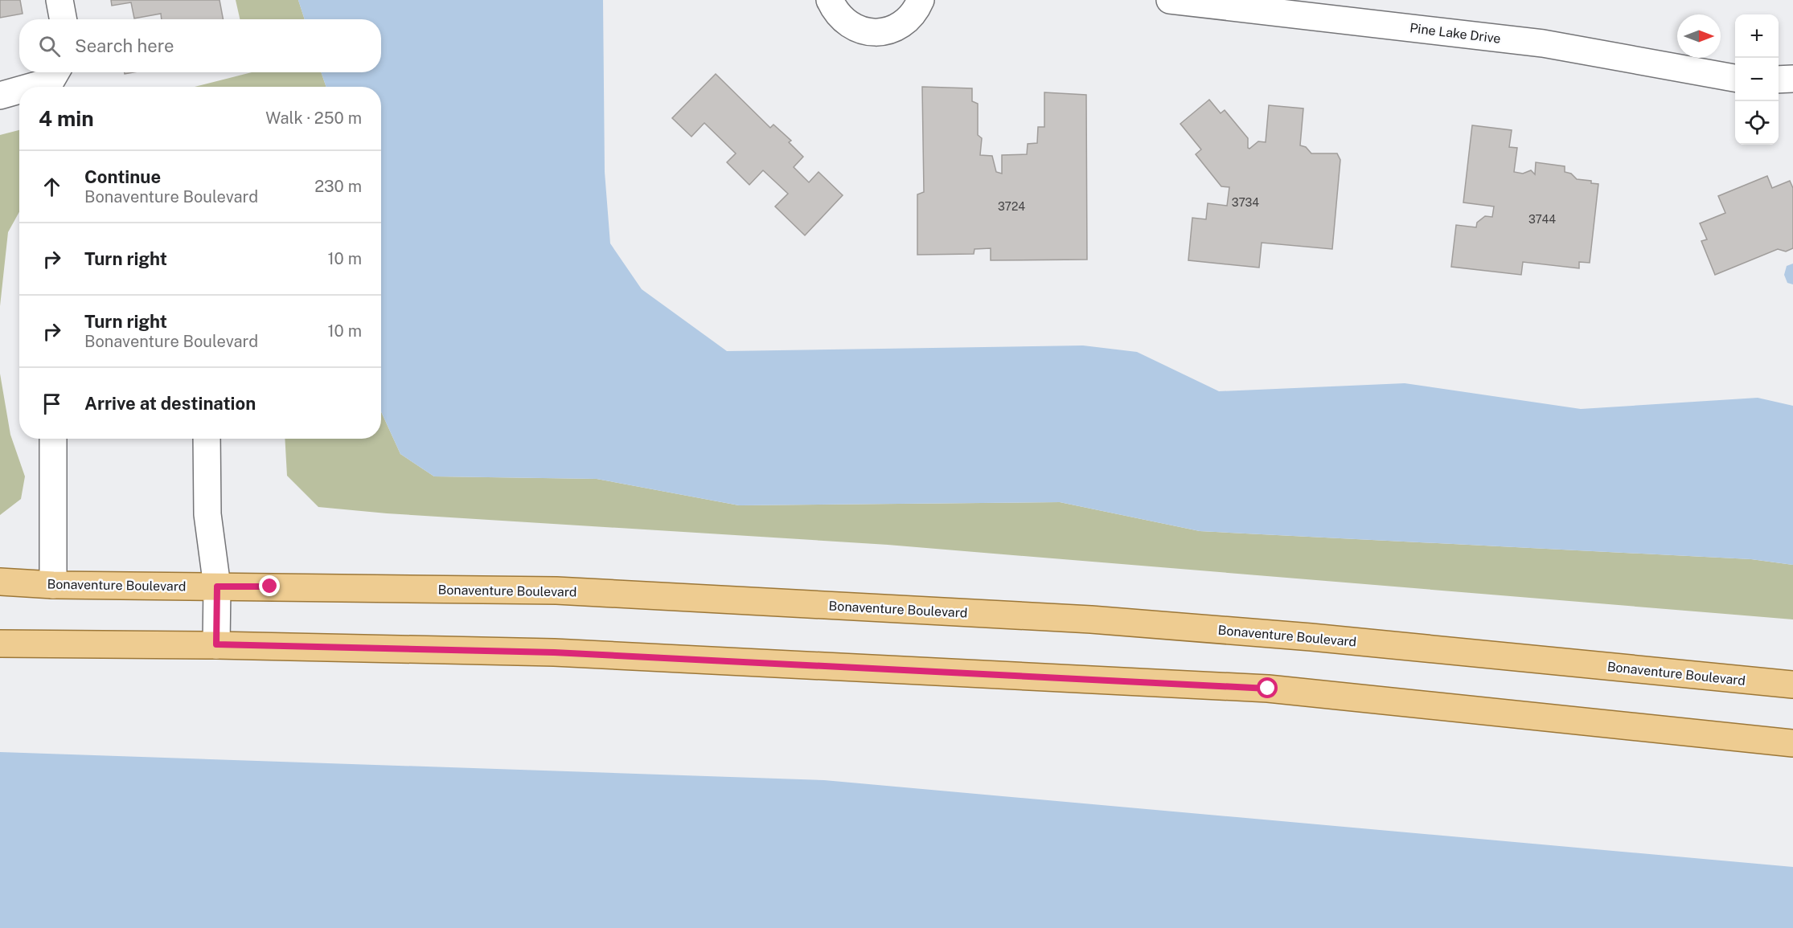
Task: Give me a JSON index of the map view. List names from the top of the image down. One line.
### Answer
{"streets":{"main road":["Bonaventure Boulevard"],"street":["Pine Lake Drive"]},"house_numbers":["3734","3724","3744"],"north":"right","page":{"map_buttons":["+","−"],"search":"Search here","heading":["4 min","Walk · 250 m"],"list":[["Continue","Bonaventure Boulevard","230 m"],["Turn right","10 m"],["Turn right","Bonaventure Boulevard","10 m"],"Arrive at destination"]}}
